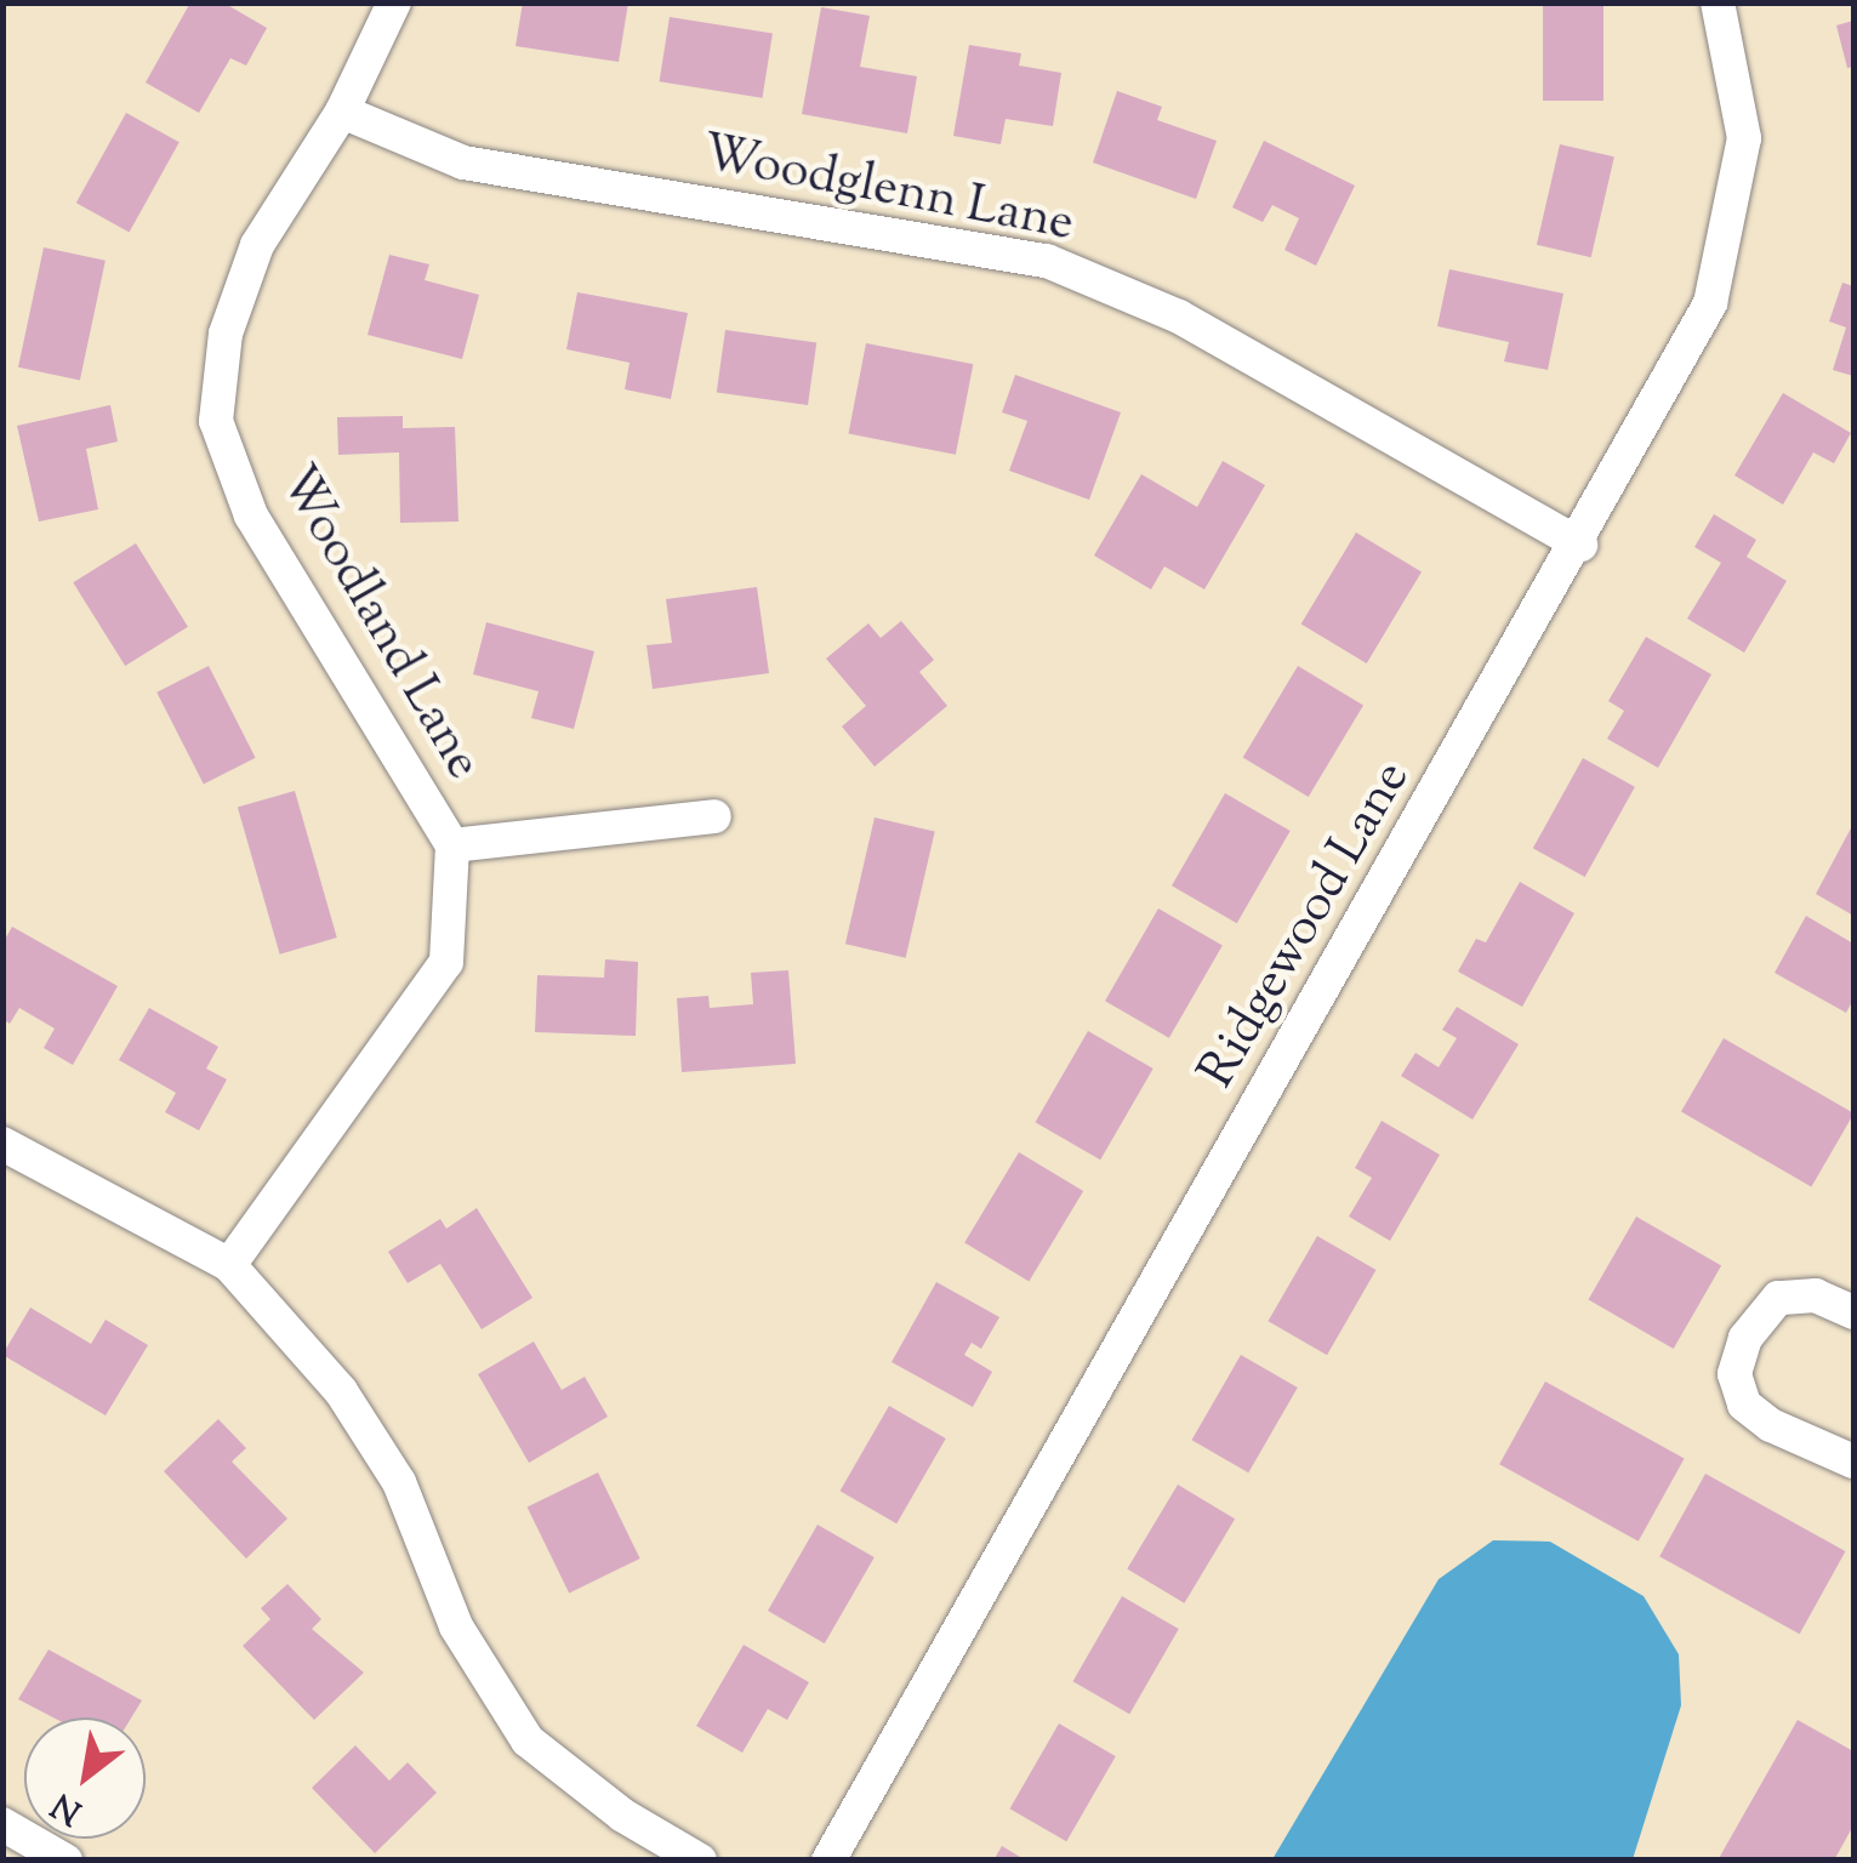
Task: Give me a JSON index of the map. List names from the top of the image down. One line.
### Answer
{"streets":{"street":["Woodglenn Lane","Woodland Lane","Ridgewood Lane"]},"crossings":[["Woodglenn Lane","Woodland Lane"],["Woodglenn Lane","Ridgewood Lane"]],"north":"bottom left"}
